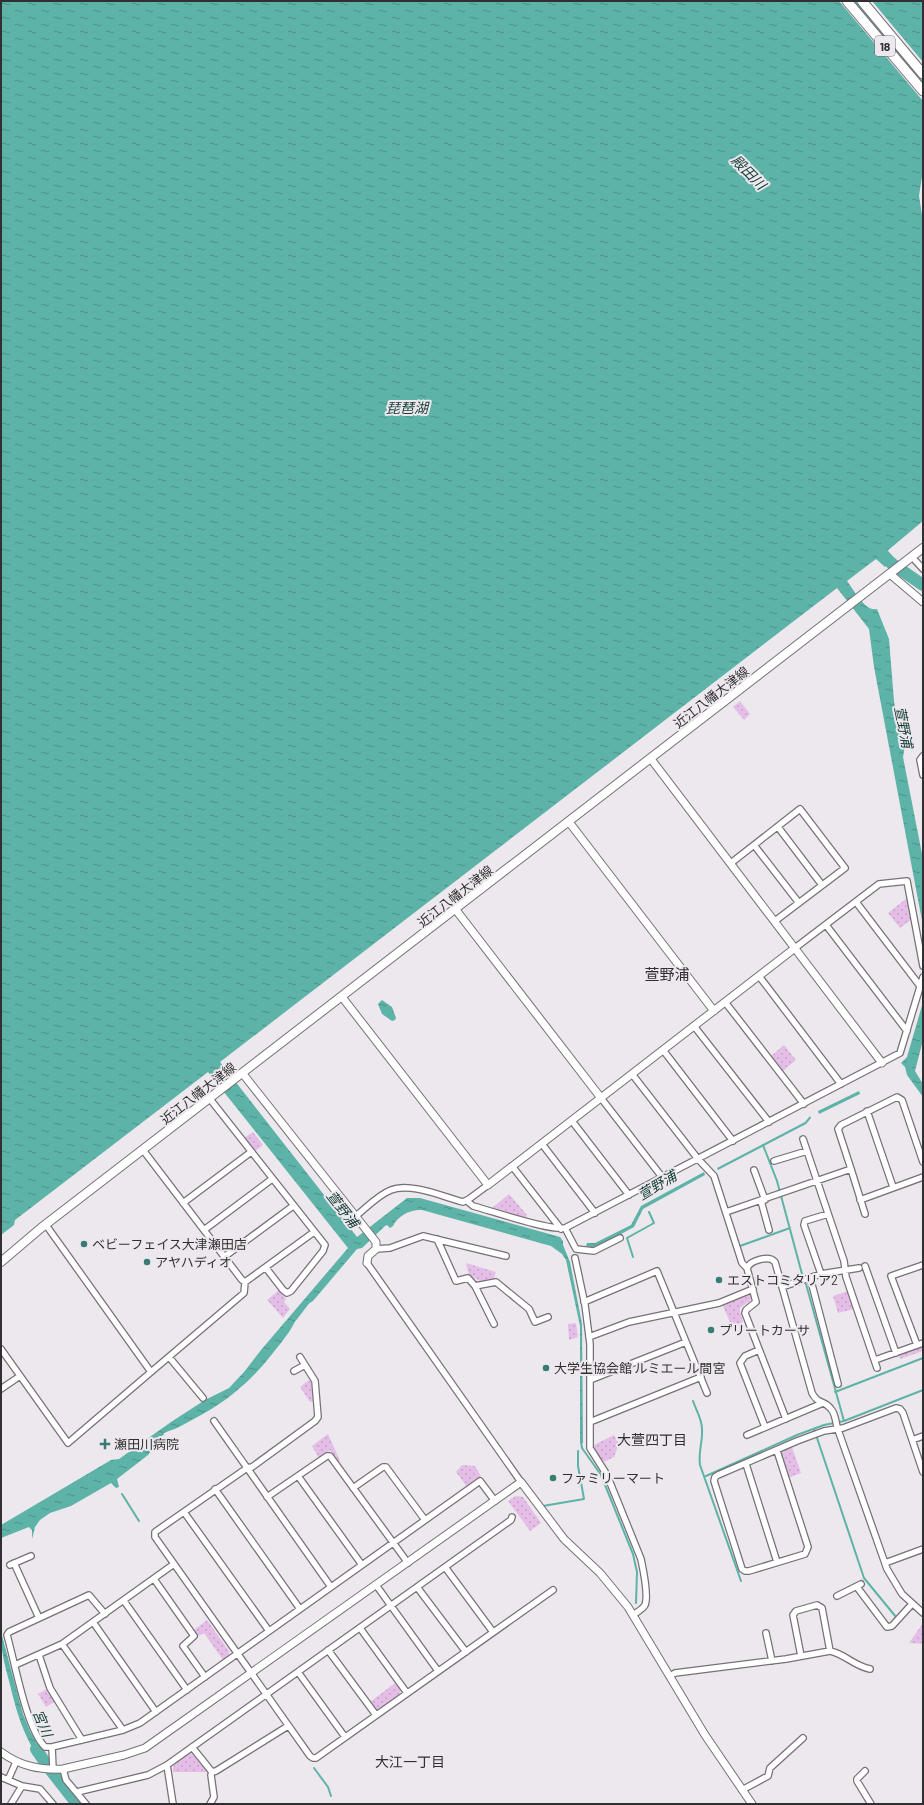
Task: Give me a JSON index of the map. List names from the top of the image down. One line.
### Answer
{"streets":{"main road":["18","近江八幡大津線"]},"districts":["萱野浦","大萱四丁目","大江一丁目"],"water":["殿田川","琵琶湖","萱野浦","宮川"],"places":{"other":["ベビーフェイス大津瀬田店","アヤハディオ","エストコミタリア2","プリートカーサ","大学生協会館 ルミエール間宮","ファミリーマート"],"health":["瀬田川病院"]}}
